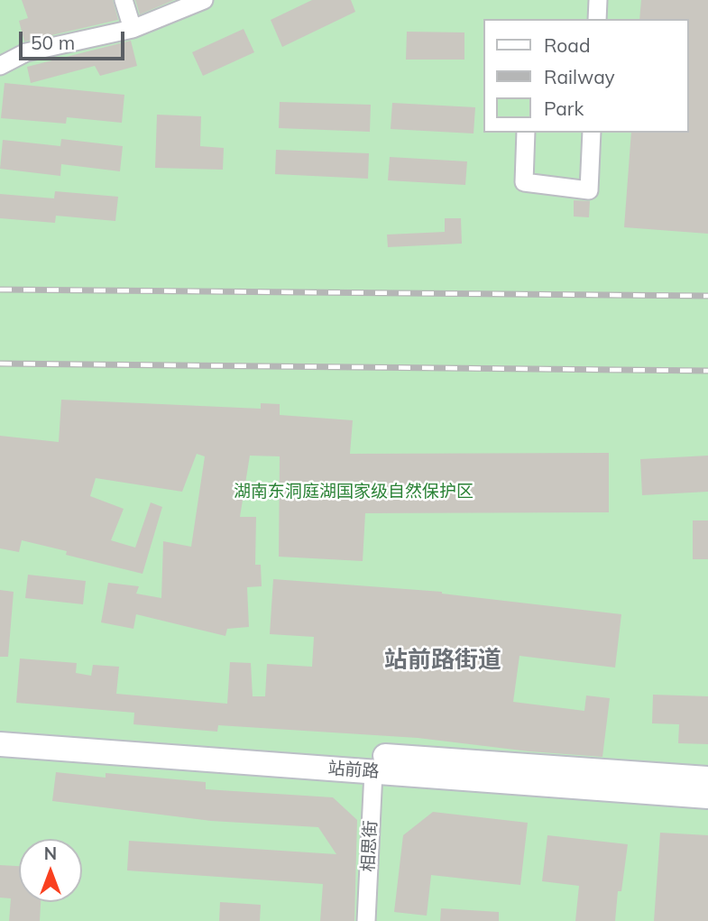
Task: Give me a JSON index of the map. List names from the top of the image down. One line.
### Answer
{"streets":{"main road":["站前路"],"street":["相思街"]},"crossings":[["站前路","相思街"]],"districts":["站前路街道"],"parks":["湖南东洞庭湖国家级自然保护区"],"legend":["Road","Railway","Park"],"scale_bar":"50 m","north":"top"}
